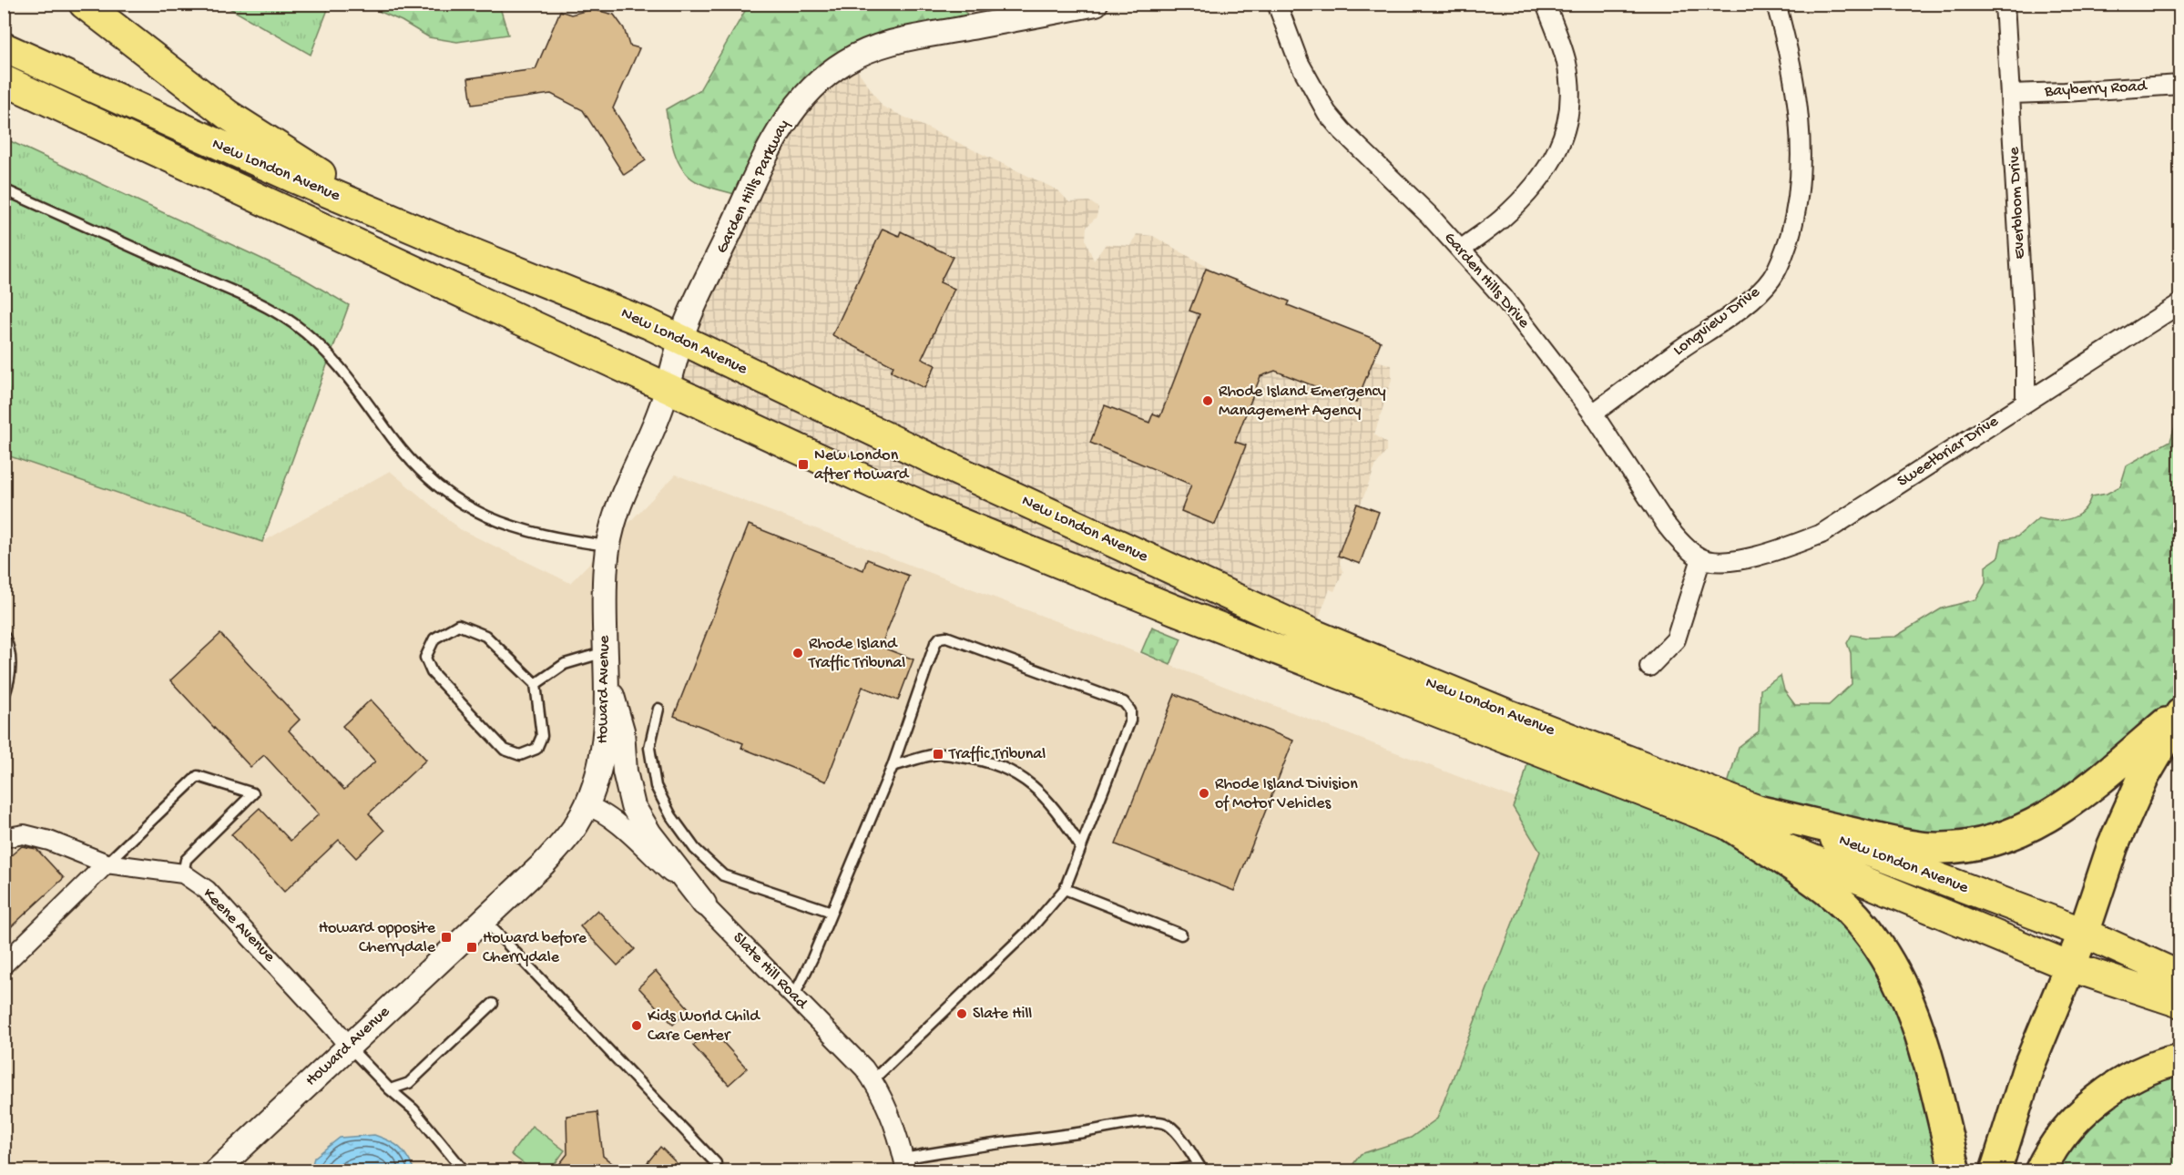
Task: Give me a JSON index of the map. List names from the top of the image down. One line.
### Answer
{"streets":{"main road":["New London Avenue"],"street":["Bayberry Road","Garden Hills Parkway","Everbloom Drive","Garden Hills Drive","Longview Drive","Sweetbriar Drive","Howard Avenue","Keene Avenue","Slate Hill Road"]},"crossings":[["Bayberry Road","Everbloom Drive"],["New London Avenue","Garden Hills Parkway"],["New London Avenue","Howard Avenue"],["Garden Hills Parkway","Howard Avenue"],["Everbloom Drive","Sweetbriar Drive"],["Garden Hills Drive","Longview Drive"],["Garden Hills Drive","Sweetbriar Drive"],["Howard Avenue","Keene Avenue"],["Howard Avenue","Slate Hill Road"]],"places":{"other":["Rhode Island Emergency Management Agency","Rhode Island Traffic Tribunal","Rhode Island Division of Motor Vehicles","Slate Hill","Kids World Child Care Center"],"transit":["New London after Howard","Traffic Tribunal","Howard opposite Cherrydale","Howard before Cherrydale"]}}
